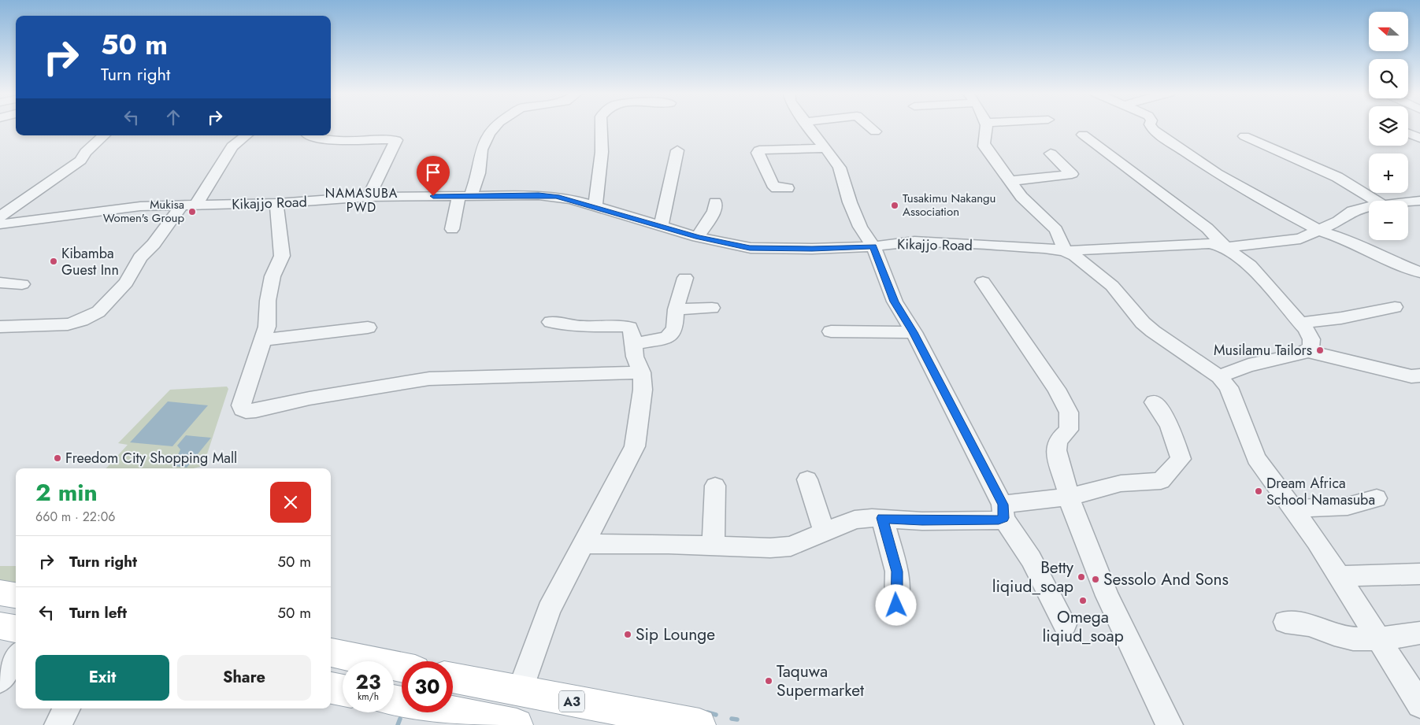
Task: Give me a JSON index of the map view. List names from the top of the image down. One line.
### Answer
{"streets":{"main road":["A3"],"street":["Kikajjo Road"]},"districts":["NAMASUBA PWD"],"places":["Tusakimu Nakangu Association","Mukisa Women's Group","Kibamba Guest Inn","Musilamu Tailors","Freedom City Shopping Mall","Dream Africa School Namasuba","Betty liqiud_soap","Sessolo And Sons","Omega liqiud_soap","Sip Lounge","Taquwa Supermarket"],"north":"left","page":{"map_buttons":["+","−"],"turn":["50 m","Turn right"],"heading":["2 min","660 m · 22:06"],"list":[{"name":"Turn right","value":"50 m"},{"name":"Turn left","value":"50 m"}],"buttons":["Exit","Share"],"speed":"23 km/h","limit":"30"}}
